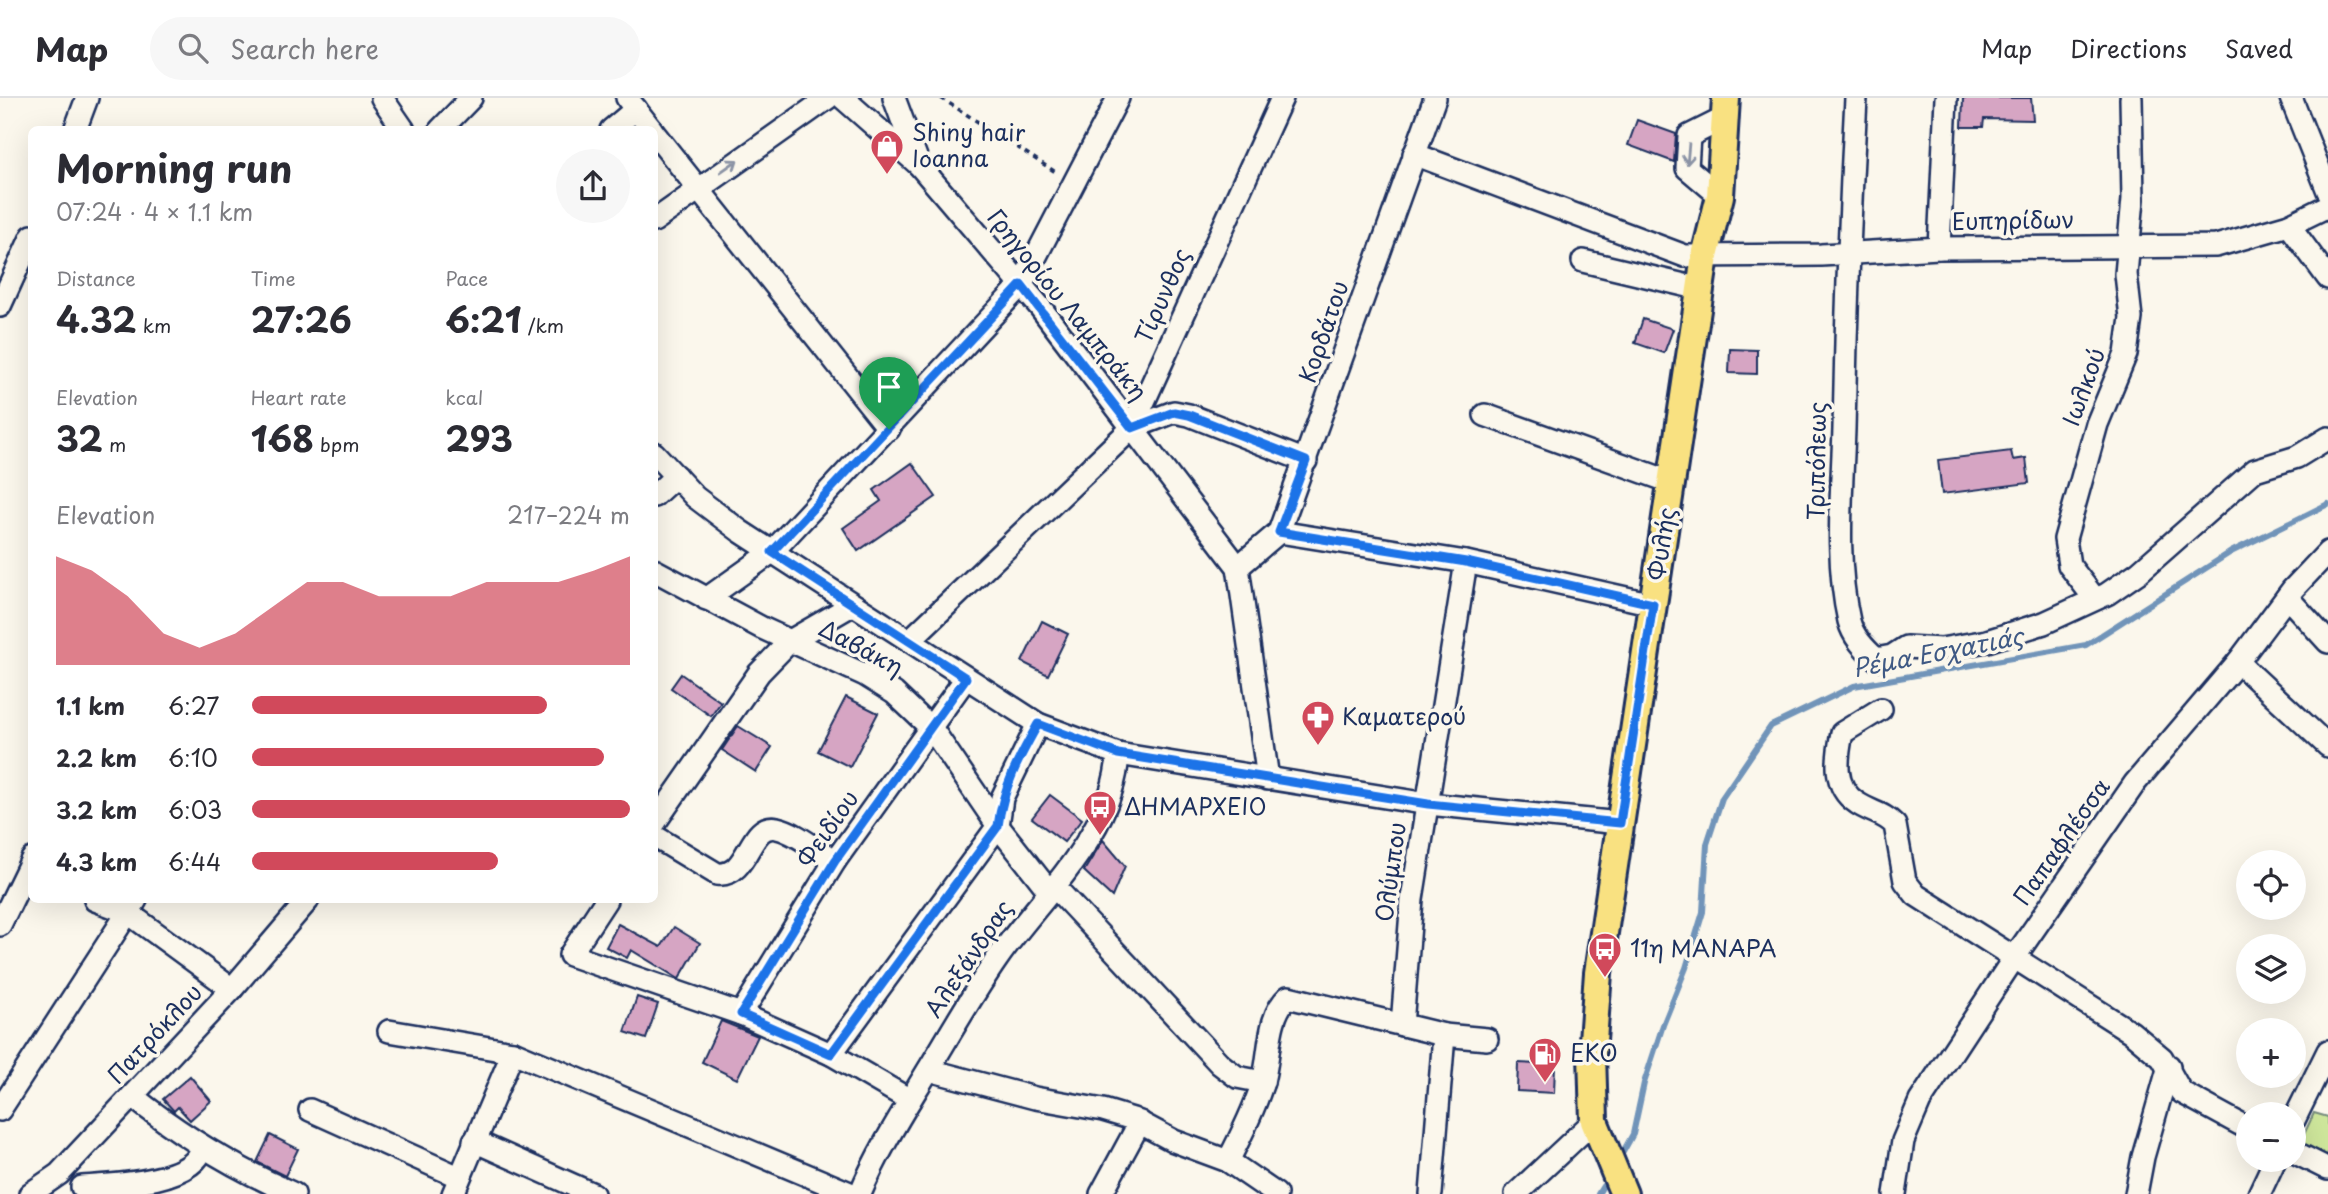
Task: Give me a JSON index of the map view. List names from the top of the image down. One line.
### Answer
{"streets":{"main road":["Φυλής"],"street":["Ευπηρίδων","Τίρυνθος","Γρηγορίου Λαμπράκη","Κορδάτου","Ιωλκού","Τριπόλεως","Δαβάκη","Φειδίου","Παπαφλέσσα","Ολύμπου","Αλεξάνδρας","Πατρόκλου"]},"crossings":[["Ευπηρίδων","Κορδάτου"],["Ευπηρίδων","Ιωλκού"],["Ευπηρίδων","Τριπόλεως"],["Ευπηρίδων","Φυλής"],["Τίρυνθος","Γρηγορίου Λαμπράκη"],["Γρηγορίου Λαμπράκη","Κορδάτου"],["Ιωλκού","Τριπόλεως"],["Δαβάκη","Φειδίου"],["Δαβάκη","Αλεξάνδρας"]],"water":["Ρέμα Εσχατιάς"],"places":{"shop":["Shiny hair Ioanna"],"pharmacy":["Καματερού"],"bus stop":["ΔΗΜΑΡΧΕΙΟ","11η ΜΑΝΑΡΑ"],"fuel station":["EKO"]},"page":{"header":"Map","search":"Search here","nav":["Map","Directions","Saved"],"heading":["Morning run","07:24 · 4 × 1.1 km"],"stats":[["Distance","4.32 km"],["Time","27:26"],["Pace","6:21 /km"],["Elevation","32 m"],["Heart rate","168 bpm"],["kcal","293"]],"chart":["Elevation","217–224 m"],"list":[{"name":"1.1 km","note":"6:27"},{"name":"2.2 km","note":"6:10"},{"name":"3.2 km","note":"6:03"},{"name":"4.3 km","note":"6:44"}],"map_buttons":["+","−"]}}
